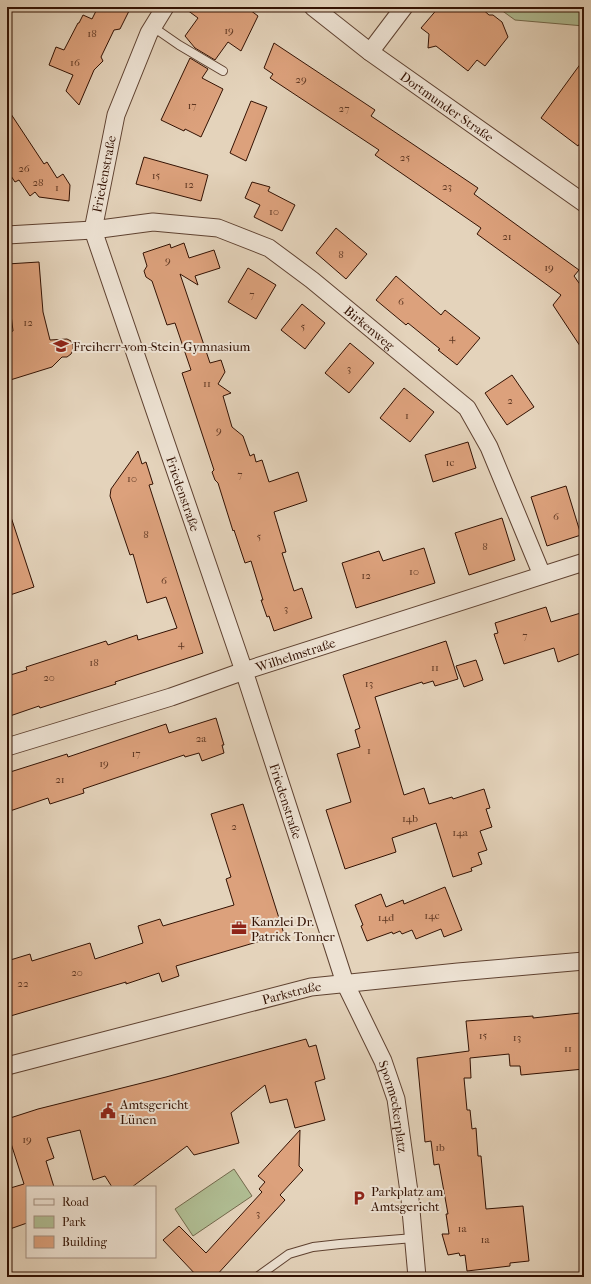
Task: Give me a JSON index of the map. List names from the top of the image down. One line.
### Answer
{"streets":{"street":["Dortmunder Straße","Friedenstraße","Birkenweg","Wilhelmstraße","Parkstraße","Spormeckerplatz"]},"crossings":[["Friedenstraße","Birkenweg"],["Friedenstraße","Wilhelmstraße"],["Friedenstraße","Parkstraße"],["Friedenstraße","Spormeckerplatz"],["Birkenweg","Wilhelmstraße"],["Parkstraße","Spormeckerplatz"]],"places":{"school or university":["Freiherr-vom-Stein-Gymnasium"],"office":["Kanzlei Dr. Patrick Tonner"],"public building":["Amtsgericht Lünen"],"parking":["Parkplatz am Amtsgericht"]},"house_numbers":["19","18","16","29","17","27","25","26","15","28","12","23","1","10","21","8","9","19","7","6","12","5","4","3","11","2","1","9","1c","7","10","6","8","5","8","10","12","6","3","7","4","18","11","20","13","2a","1","17","19","21","14b","2","14a","14c","14d","20","22","15","13","11","19","1b","3","1a","1a"],"legend":["Road","Park","Building"]}
